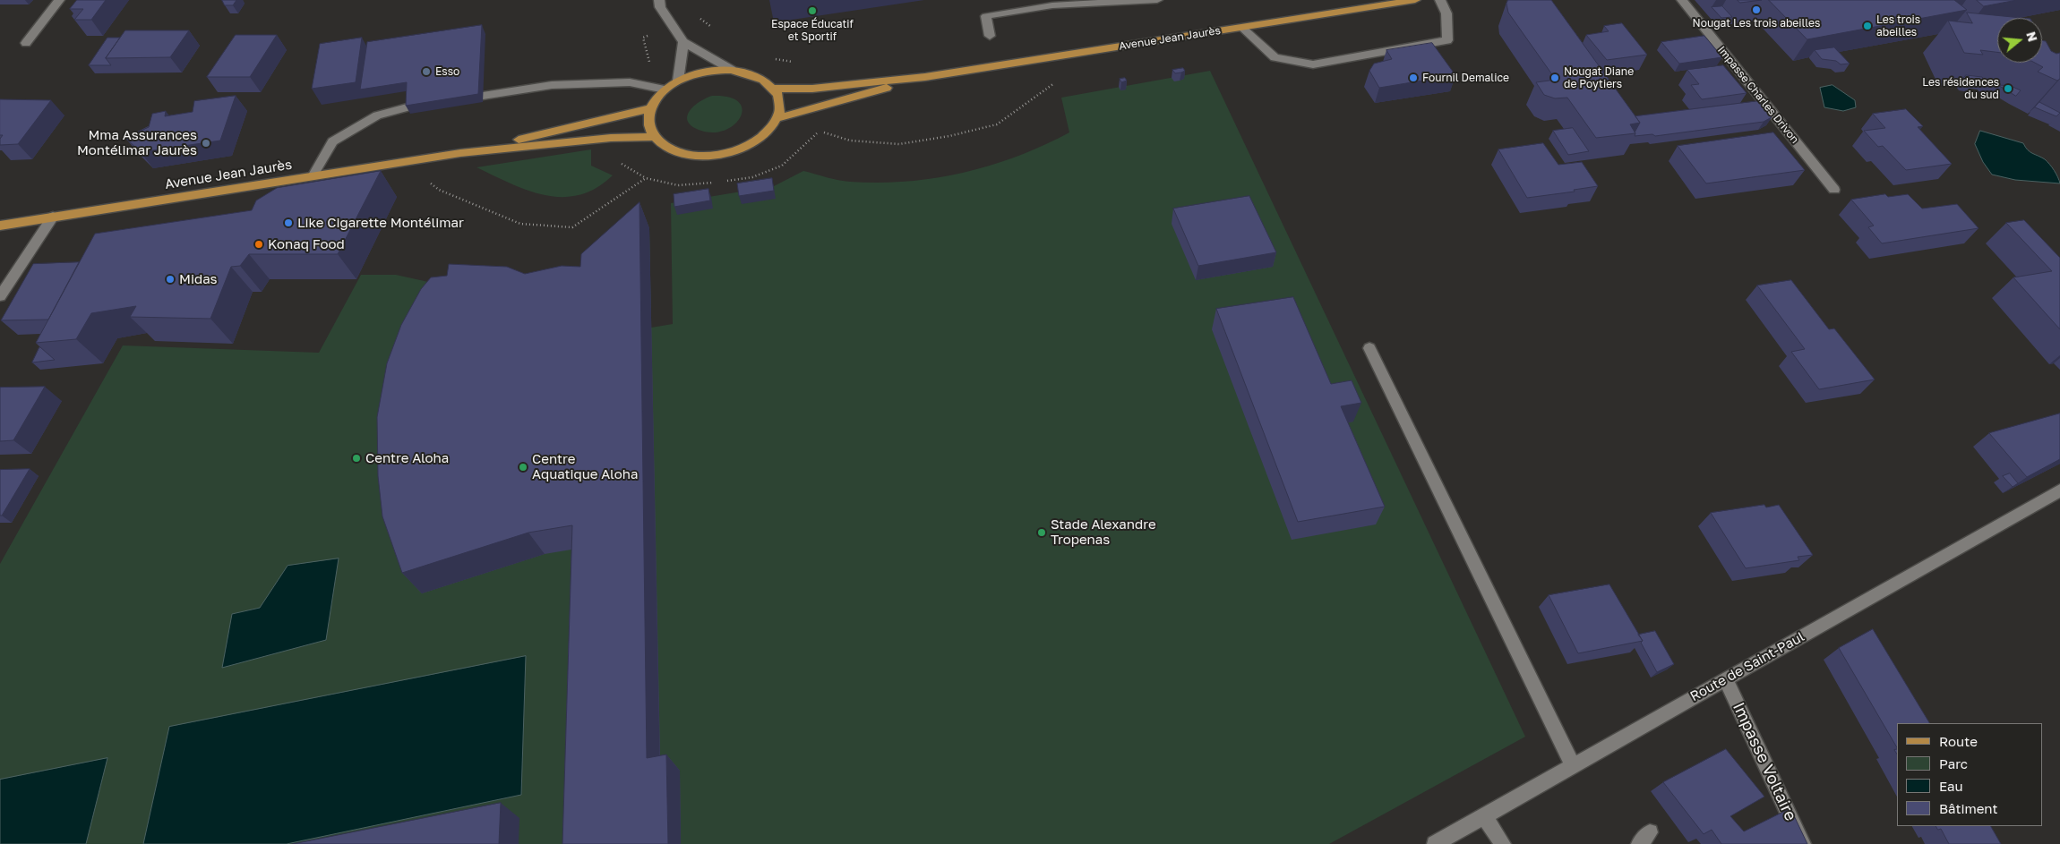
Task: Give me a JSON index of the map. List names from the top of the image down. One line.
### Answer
{"streets":{"main road":["Avenue Jean Jaurès"],"street":["Impasse Charles Drivon","Route de Saint-Paul","Impasse Voltaire"]},"crossings":[["Route de Saint-Paul","Impasse Voltaire"]],"places":["Nougat Les trois abeilles","Espace Éducatif et Sportif","Les trois abeilles","Esso","Fournil Demalice","Nougat Diane de Poytiers","Les résidences du sud","Mma Assurances Montélimar Jaurès","Like Cigarette Montélimar","Konaq Food","Midas","Centre Aloha","Centre Aquatique Aloha","Stade Alexandre Tropenas"],"legend":["Route","Parc","Eau","Bâtiment"],"north":"right"}
